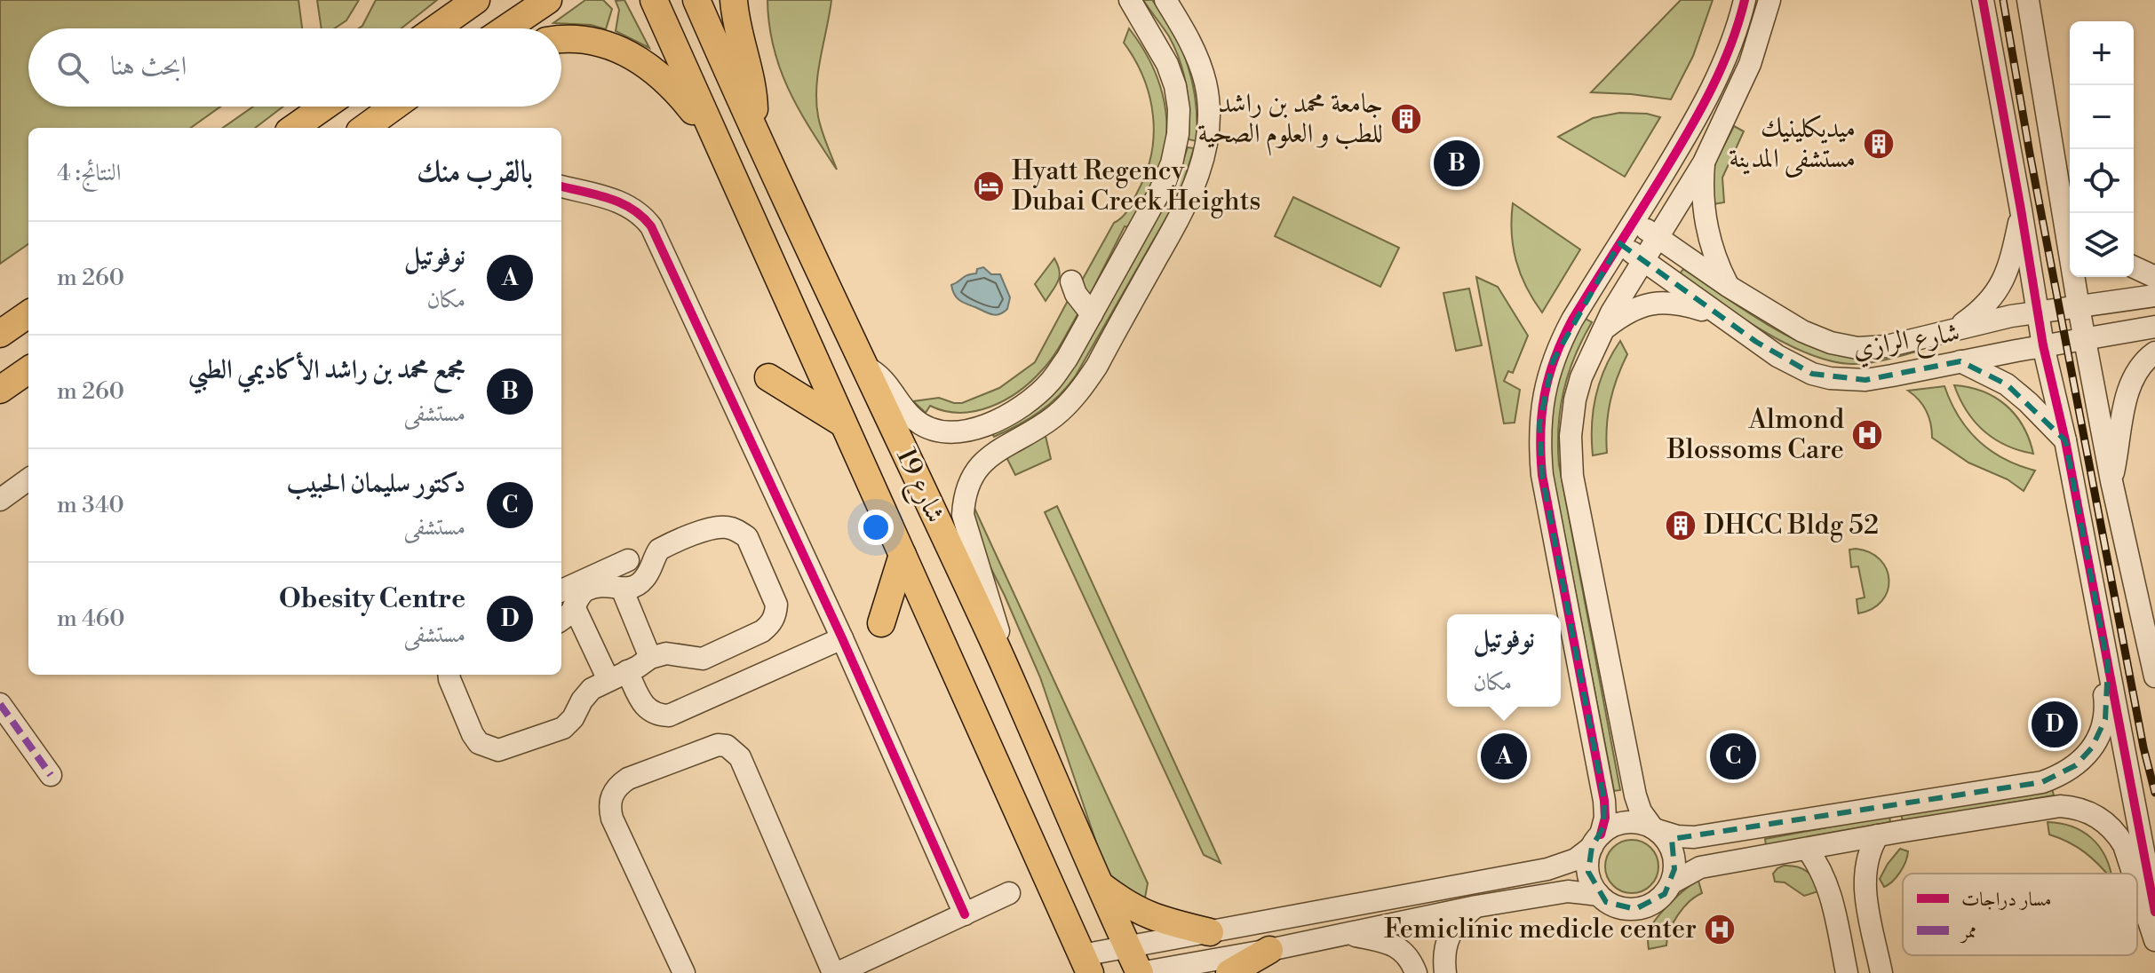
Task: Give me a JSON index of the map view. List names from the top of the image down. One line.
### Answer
{"streets":{"main road":["شارع 19"],"street":["شارع الرازي"]},"places":{"building":["جامعة محمد بن راشد للطب و العلوم الصحية","ميديكلينيك مستشفى المدينة","DHCC Bldg 52"],"hotel":["Hyatt Regency Dubai Creek Heights"],"hospital":["Almond Blossoms Care","Femiclinic medicle center"]},"legend":["مسار دراجات","ممر"],"page":{"map_buttons":["+","−"],"search":"ابحث هنا","heading":["بالقرب منك","النتائج: 4"],"pins":["B","D","A","C"],"list":[{"mark":"A","name":"نوفوتيل","note":"مكان","value":"260 m"},{"mark":"B","name":"مجمع محمد بن راشد الأكاديمي الطبي","note":"مستشفى","value":"260 m"},{"mark":"C","name":"دكتور سليمان الحبيب","note":"مستشفى","value":"340 m"},{"mark":"D","name":"Obesity Centre","note":"مستشفى","value":"460 m"}],"popup":["نوفوتيل","مكان"]}}
